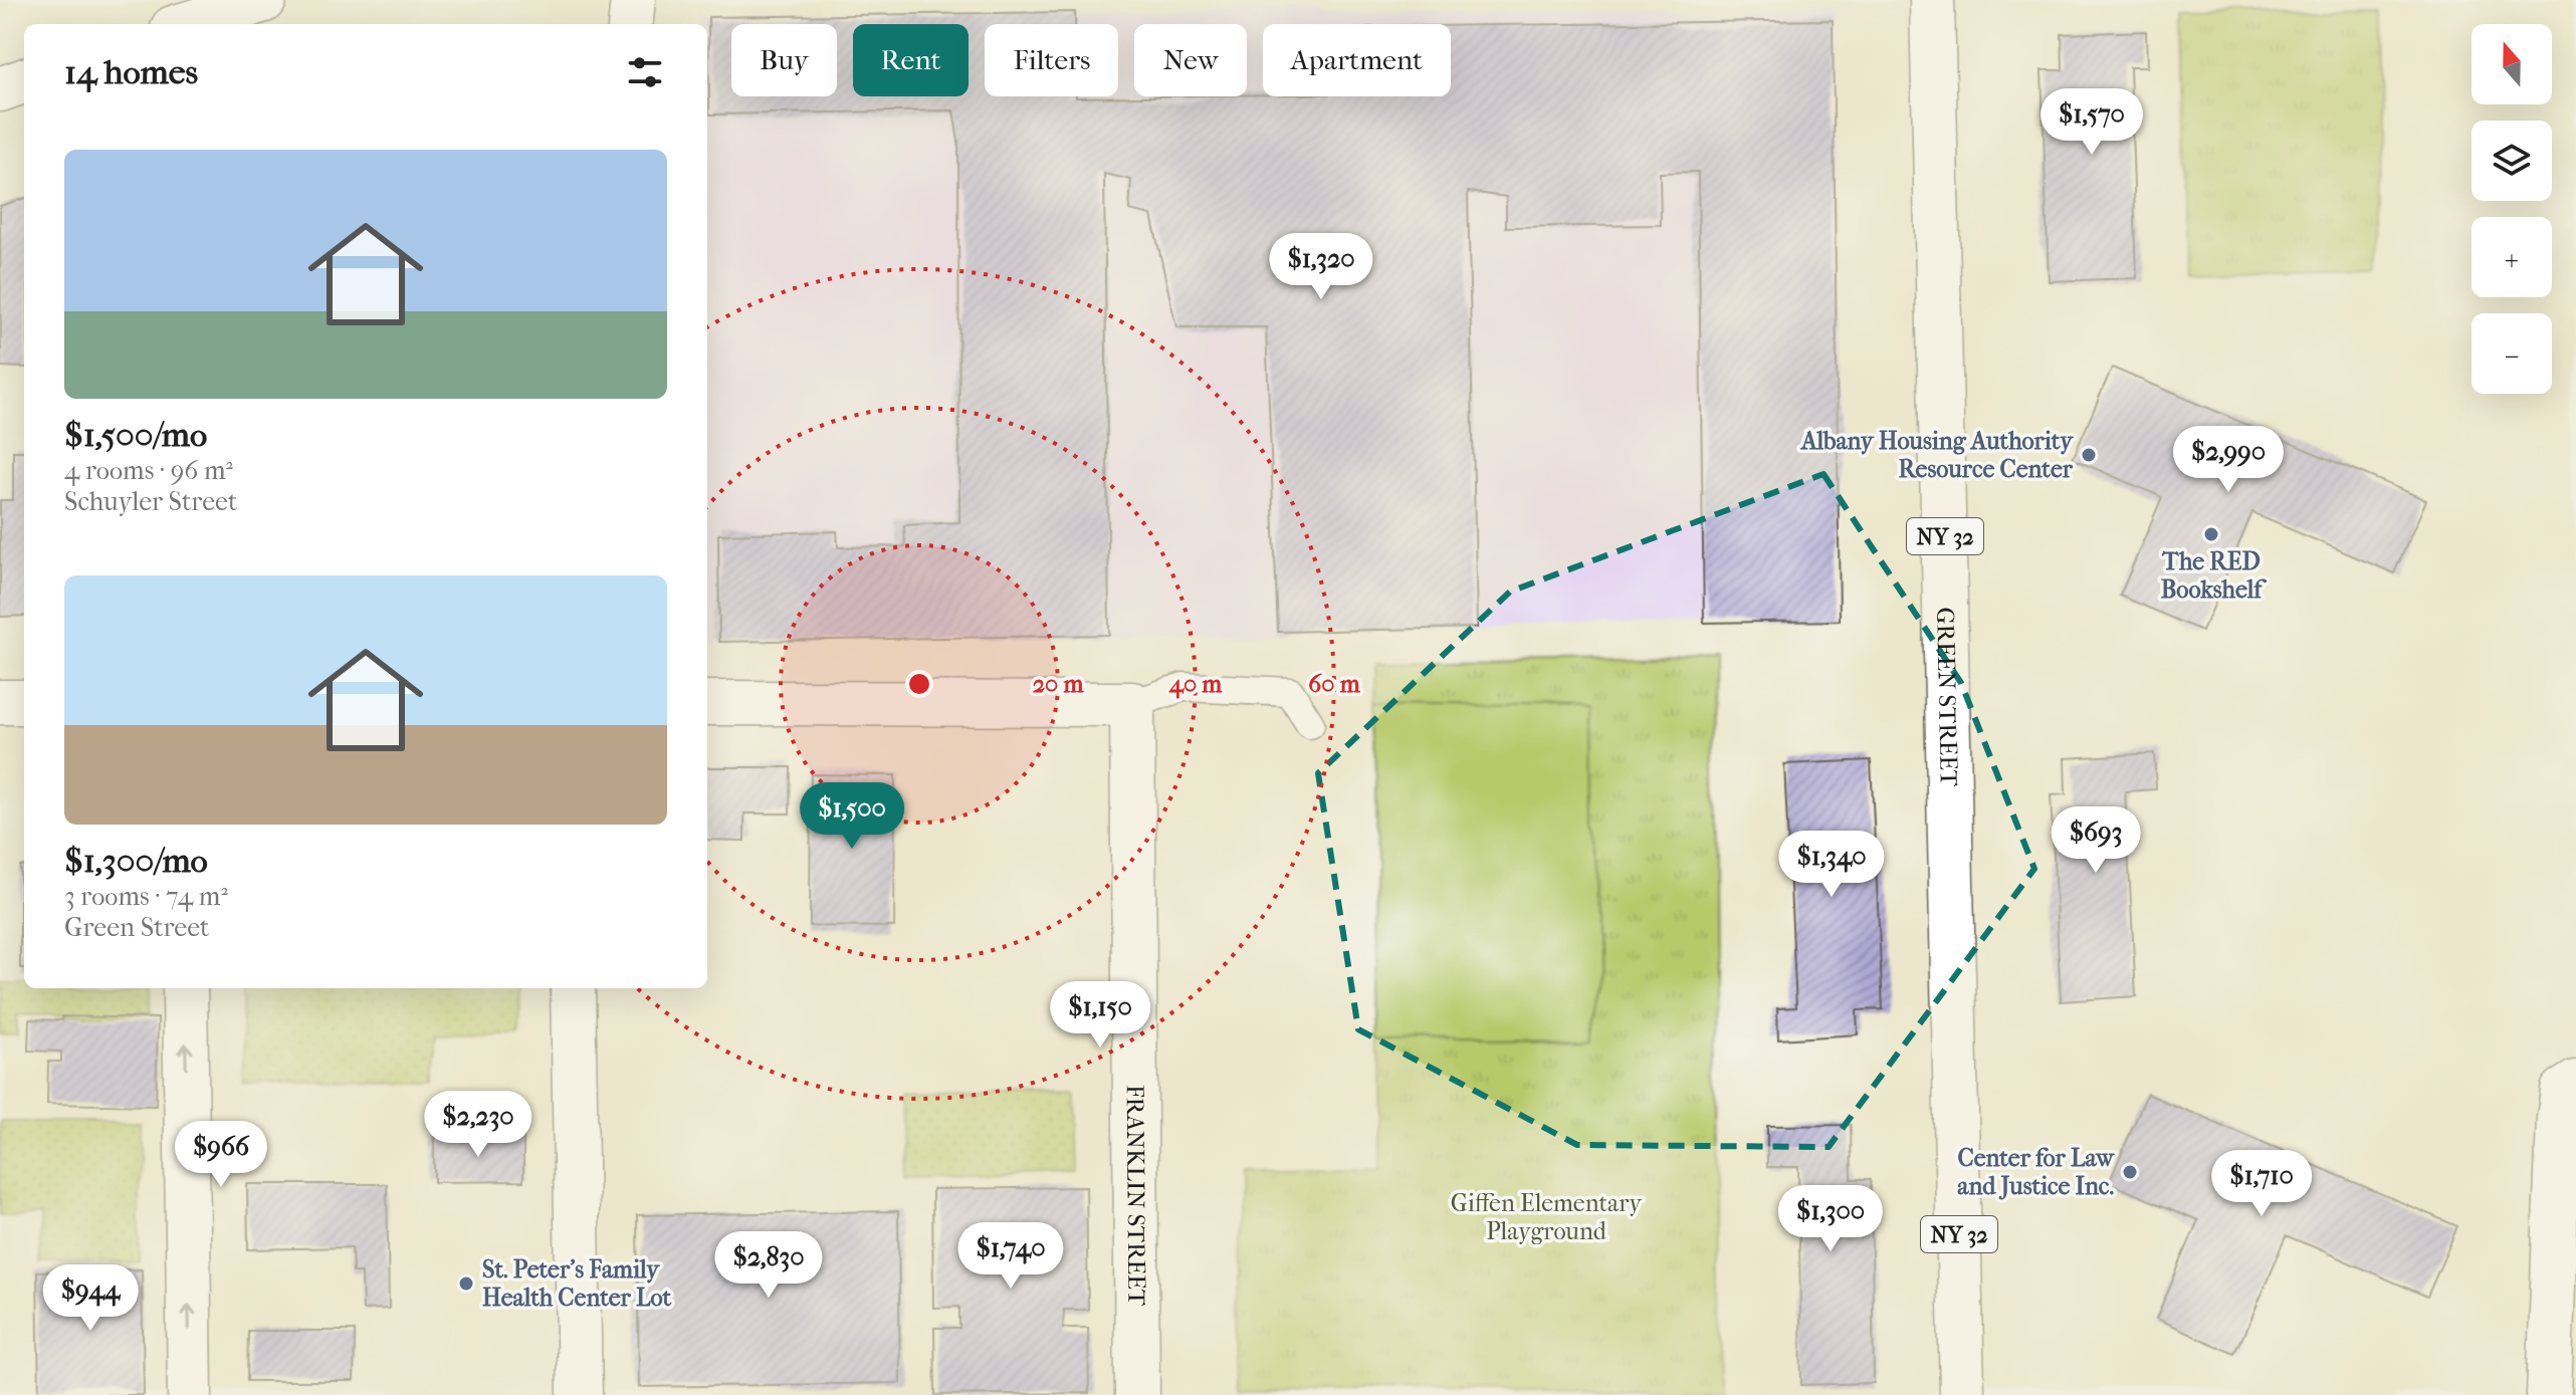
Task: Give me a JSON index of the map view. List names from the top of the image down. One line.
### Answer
{"streets":{"street":["NY 32","GREEN STREET","FRANKLIN STREET"]},"parks":["Giffen Elementary Playground"],"places":["Albany Housing Authority Resource Center","The RED Bookshelf","Center for Law and Justice Inc.","St. Peter's Family Health Center Lot"],"north":"top","page":{"map_buttons":["+","−"],"chip":["Buy","Rent","Filters","New","Apartment"],"heading":"14 homes","price":["$1,570","$1,320","$2,990","$1,500","$693","$1,340","$1,150","$2,230","$966","$1,710","$1,300","$1,740","$2,830","$944"],"list":[{"name":"$1,500/mo","note":"4 rooms · 96 m² · Schuyler Street"},{"name":"$1,300/mo","note":"3 rooms · 74 m² · Green Street"}]},"rings":["20 m","40 m","60 m"]}
